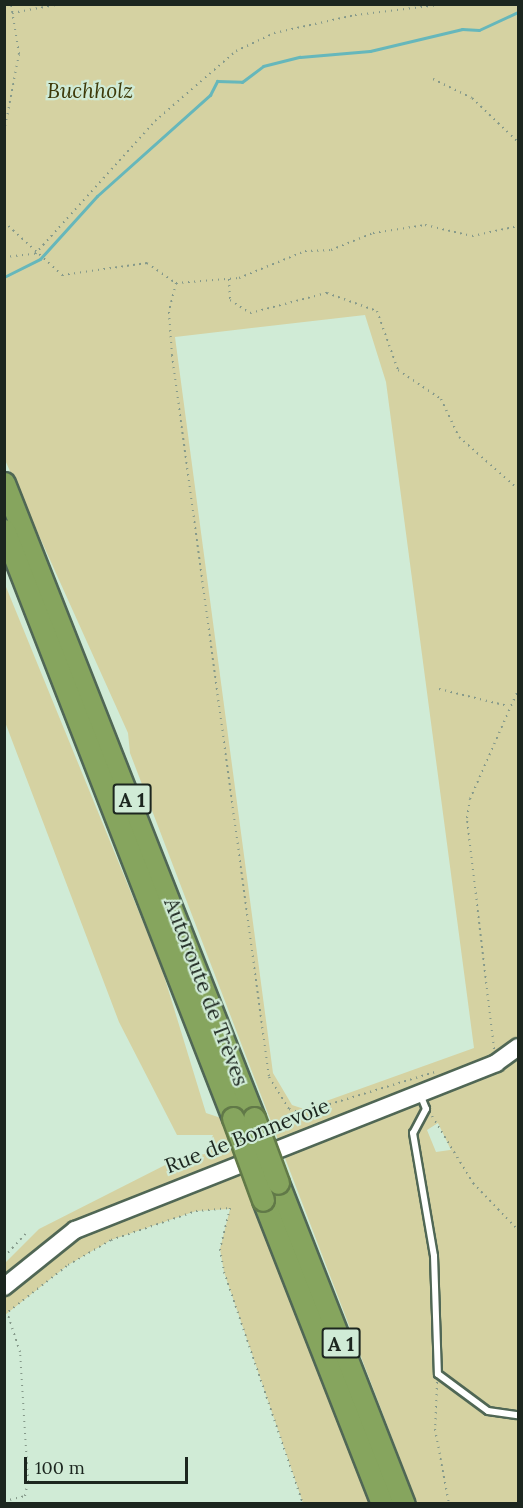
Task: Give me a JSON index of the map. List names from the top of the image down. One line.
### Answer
{"streets":{"highway":["A 1","Autoroute de Trèves"],"main road":["Rue de Bonnevoie"]},"parks":["Buchholz"],"scale_bar":"100 m"}
